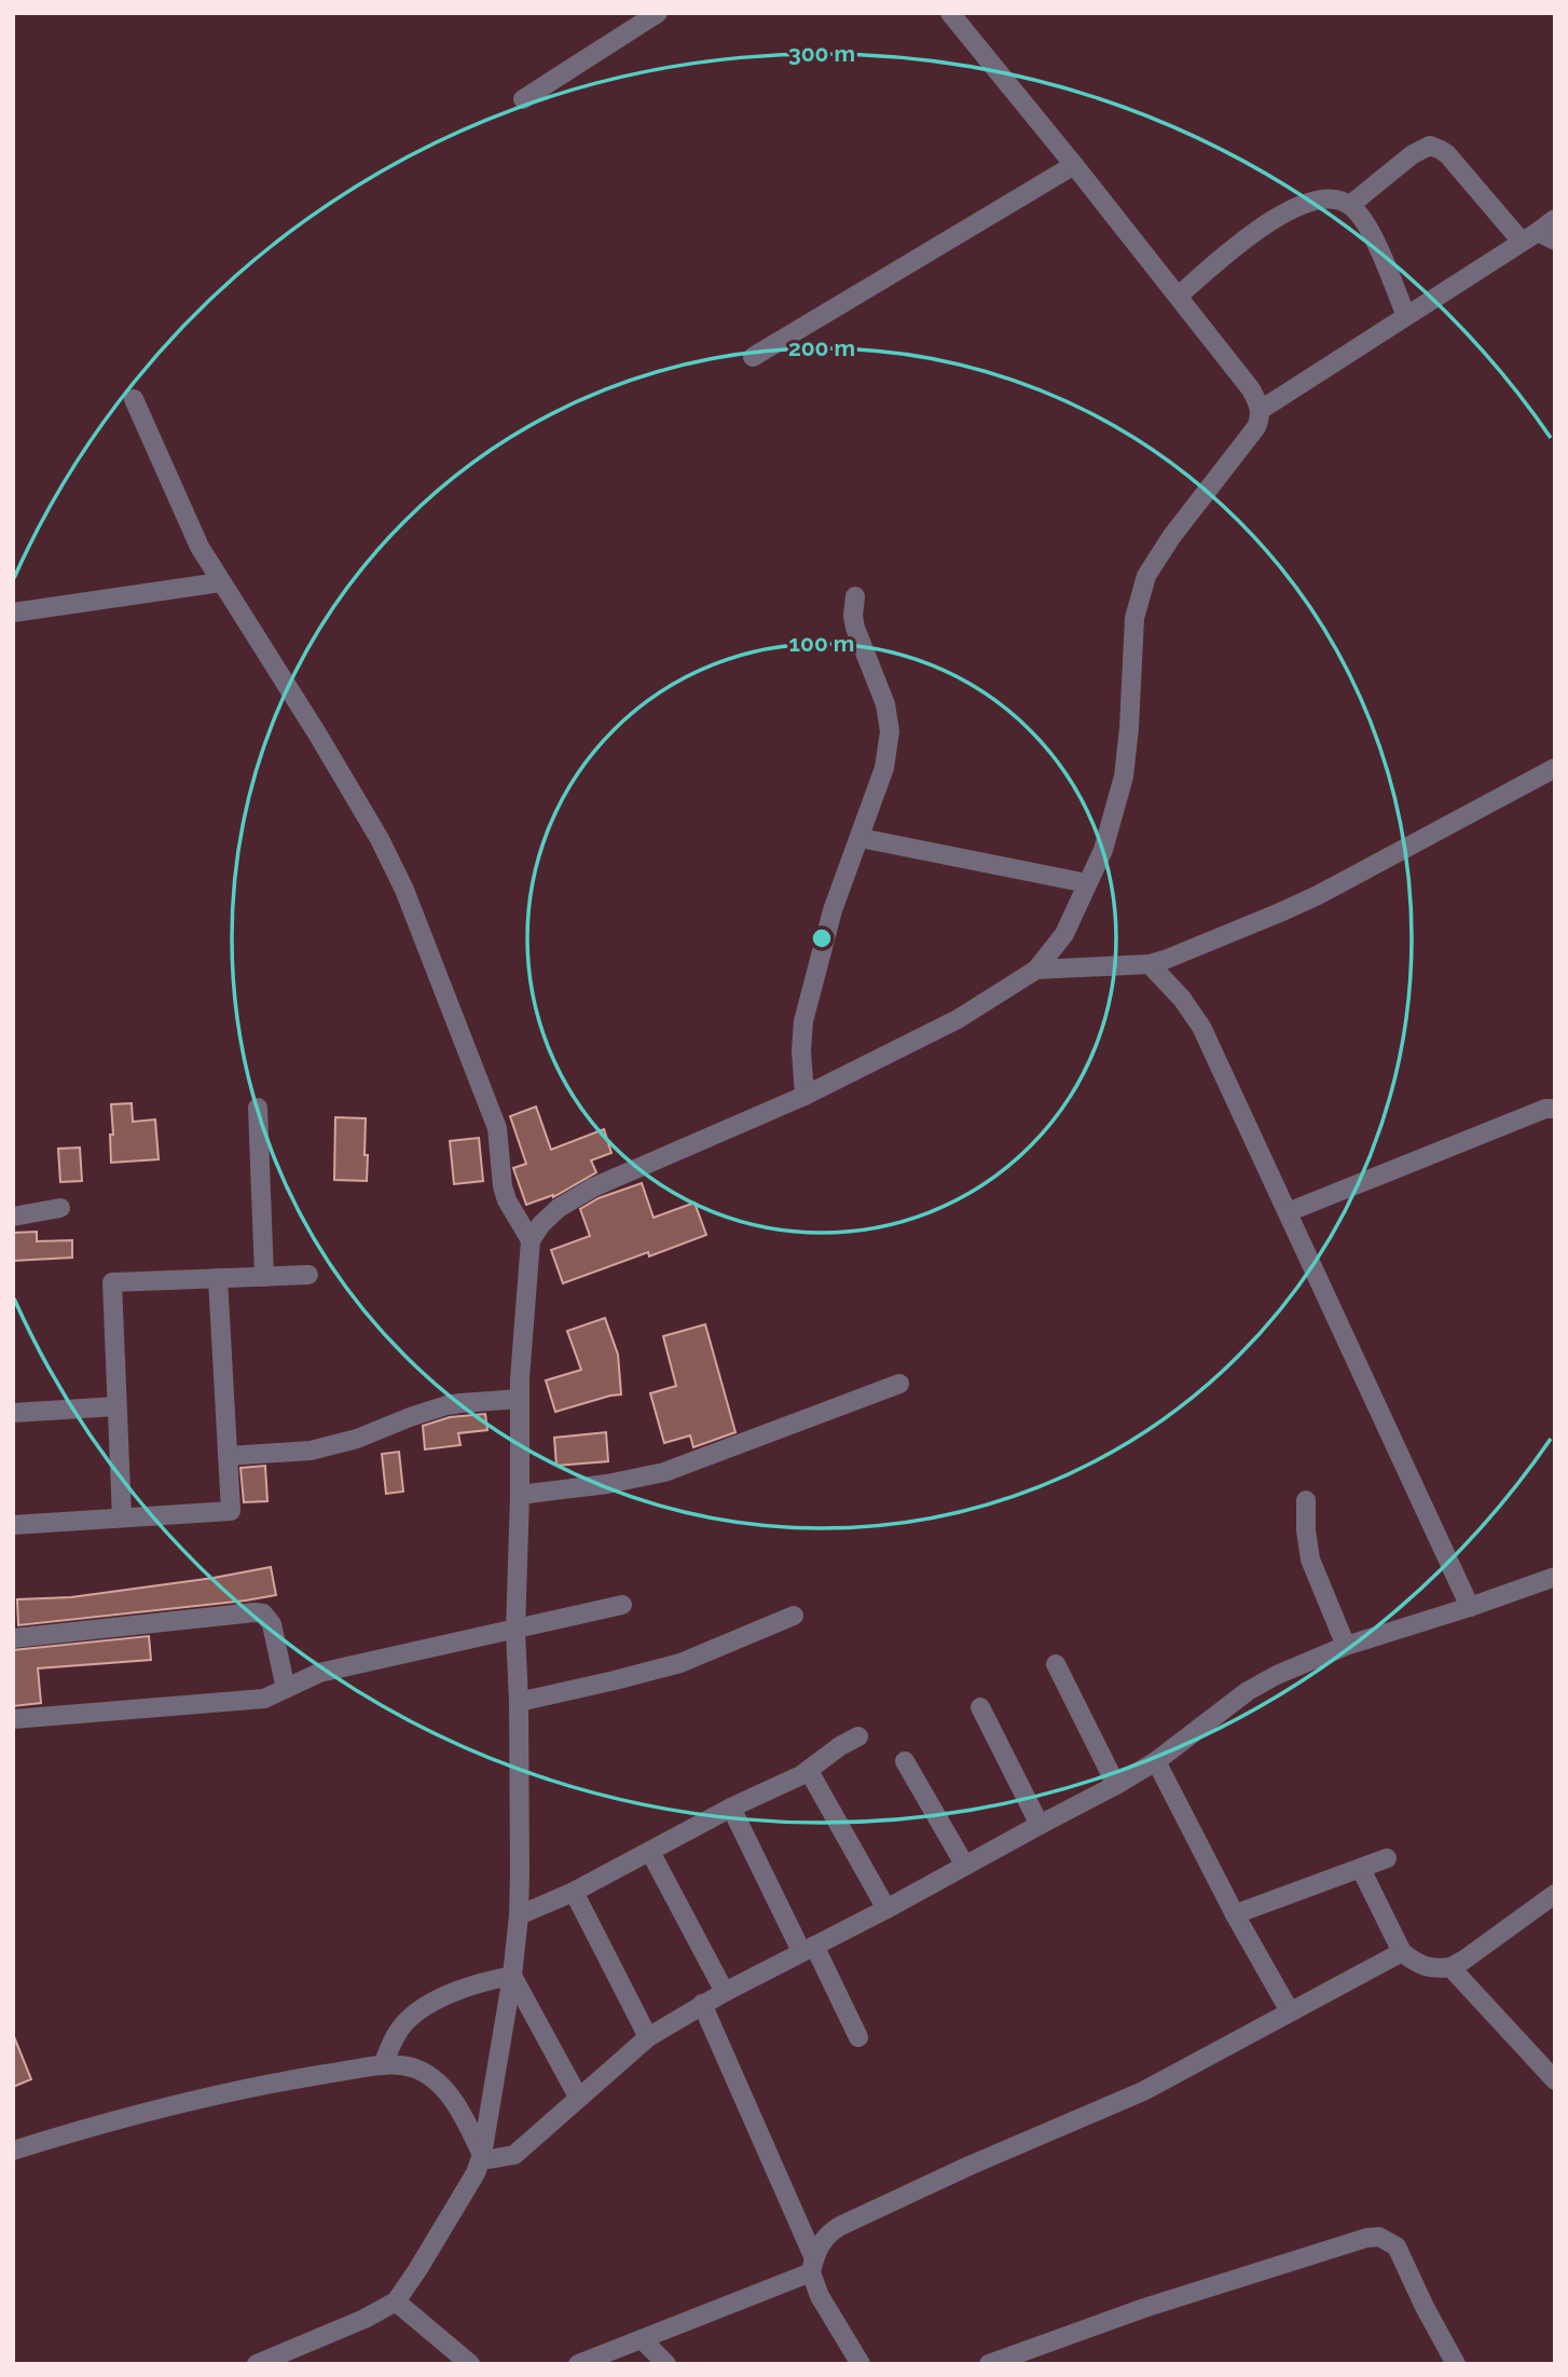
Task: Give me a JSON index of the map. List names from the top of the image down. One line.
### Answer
{"rings":["300 m","200 m","100 m"]}
